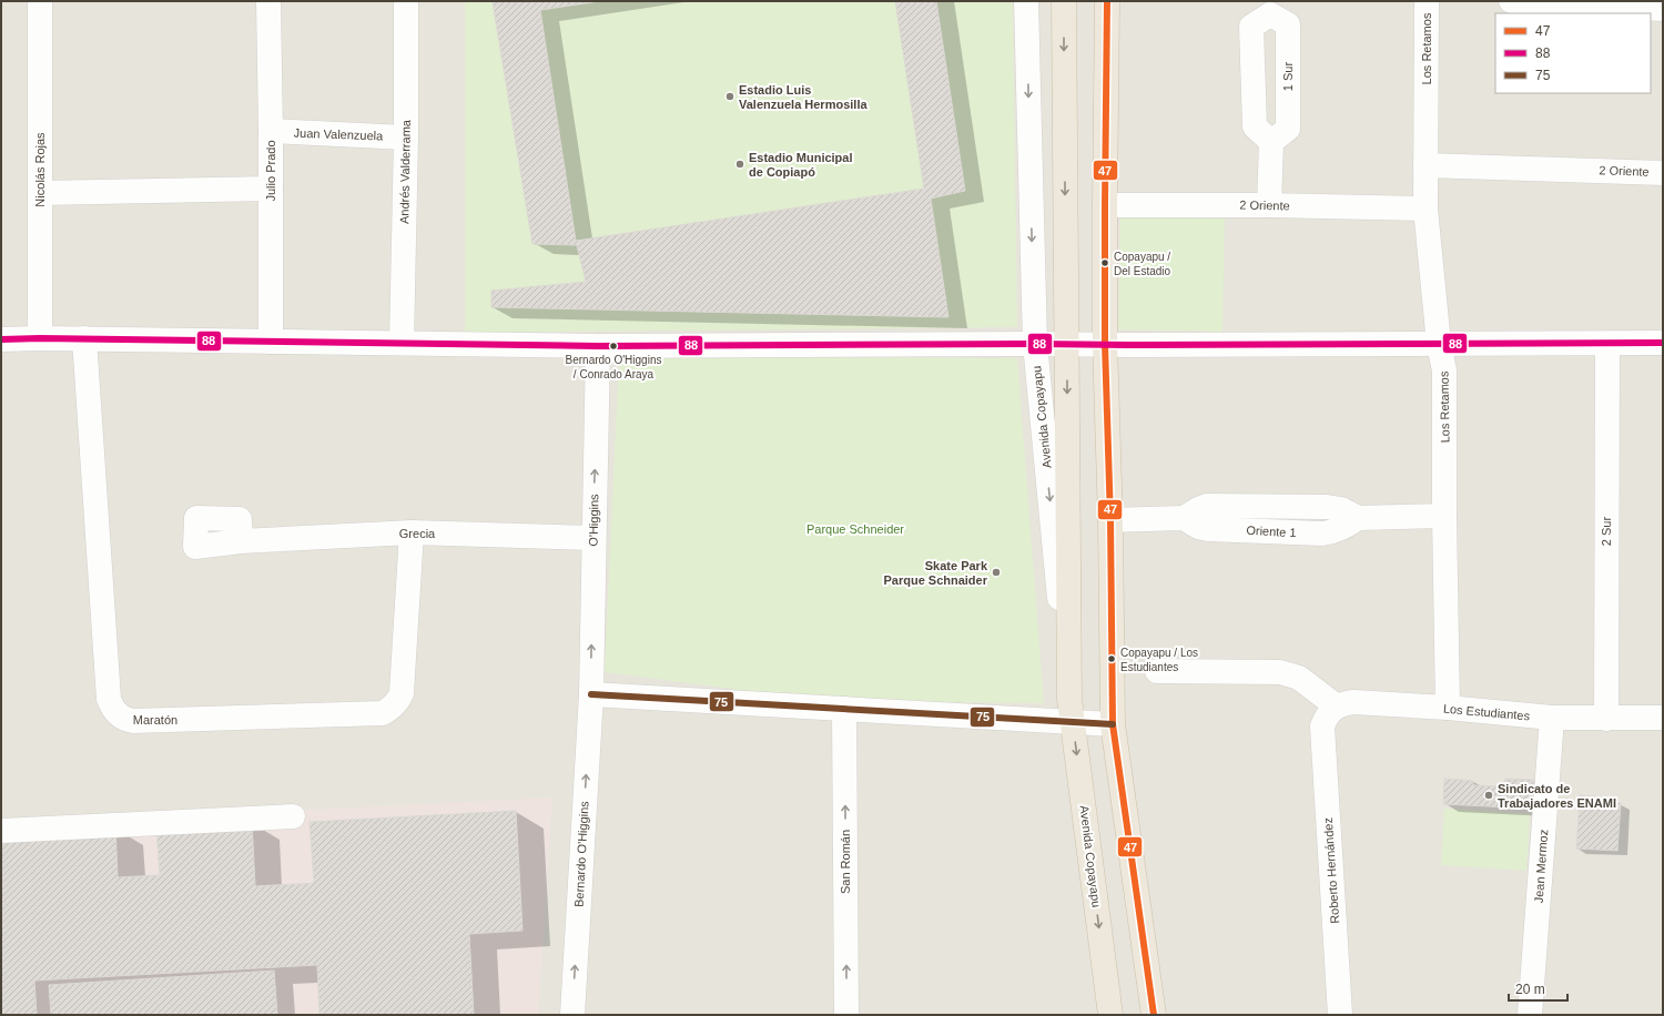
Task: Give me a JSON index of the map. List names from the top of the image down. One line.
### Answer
{"streets":{"highway":["Avenida Copayapu"],"street":["Los Retamos","1 Sur","Juan Valenzuela","Nicolás Rojas","Julio Prado","2 Oriente","Andrés Valderrama","O'Higgins","Oriente 1","2 Sur","Grecia","Los Estudiantes","Maratón","Bernardo O'Higgins","San Román","Jean Mermoz","Roberto Hernández"]},"crossings":[["Los Retamos","2 Oriente"],["Los Retamos","Oriente 1"],["Los Retamos","Los Estudiantes"],["Juan Valenzuela","Julio Prado"],["Juan Valenzuela","Andrés Valderrama"],["O'Higgins","Grecia"],["O'Higgins","Bernardo O'Higgins"],["2 Sur","Los Estudiantes"],["Grecia","Maratón"],["Los Estudiantes","Jean Mermoz"],["Los Estudiantes","Roberto Hernández"]],"one_way":["Avenida Copayapu","O'Higgins","Bernardo O'Higgins","San Román"],"parks":["Parque Schneider"],"places":["Estadio Luis Valenzuela Hermosilla","Estadio Municipal de Copiapó","Copayapu / Del Estadio","Bernardo O'Higgins / Conrado Araya","Skate Park Parque Schnaider","Copayapu / Los Estudiantes","Sindicato de Trabajadores ENAMI"],"lines":["transit line 47","transit line 88","transit line 75"],"legend":["47","88","75"],"scale_bar":"20 m"}
